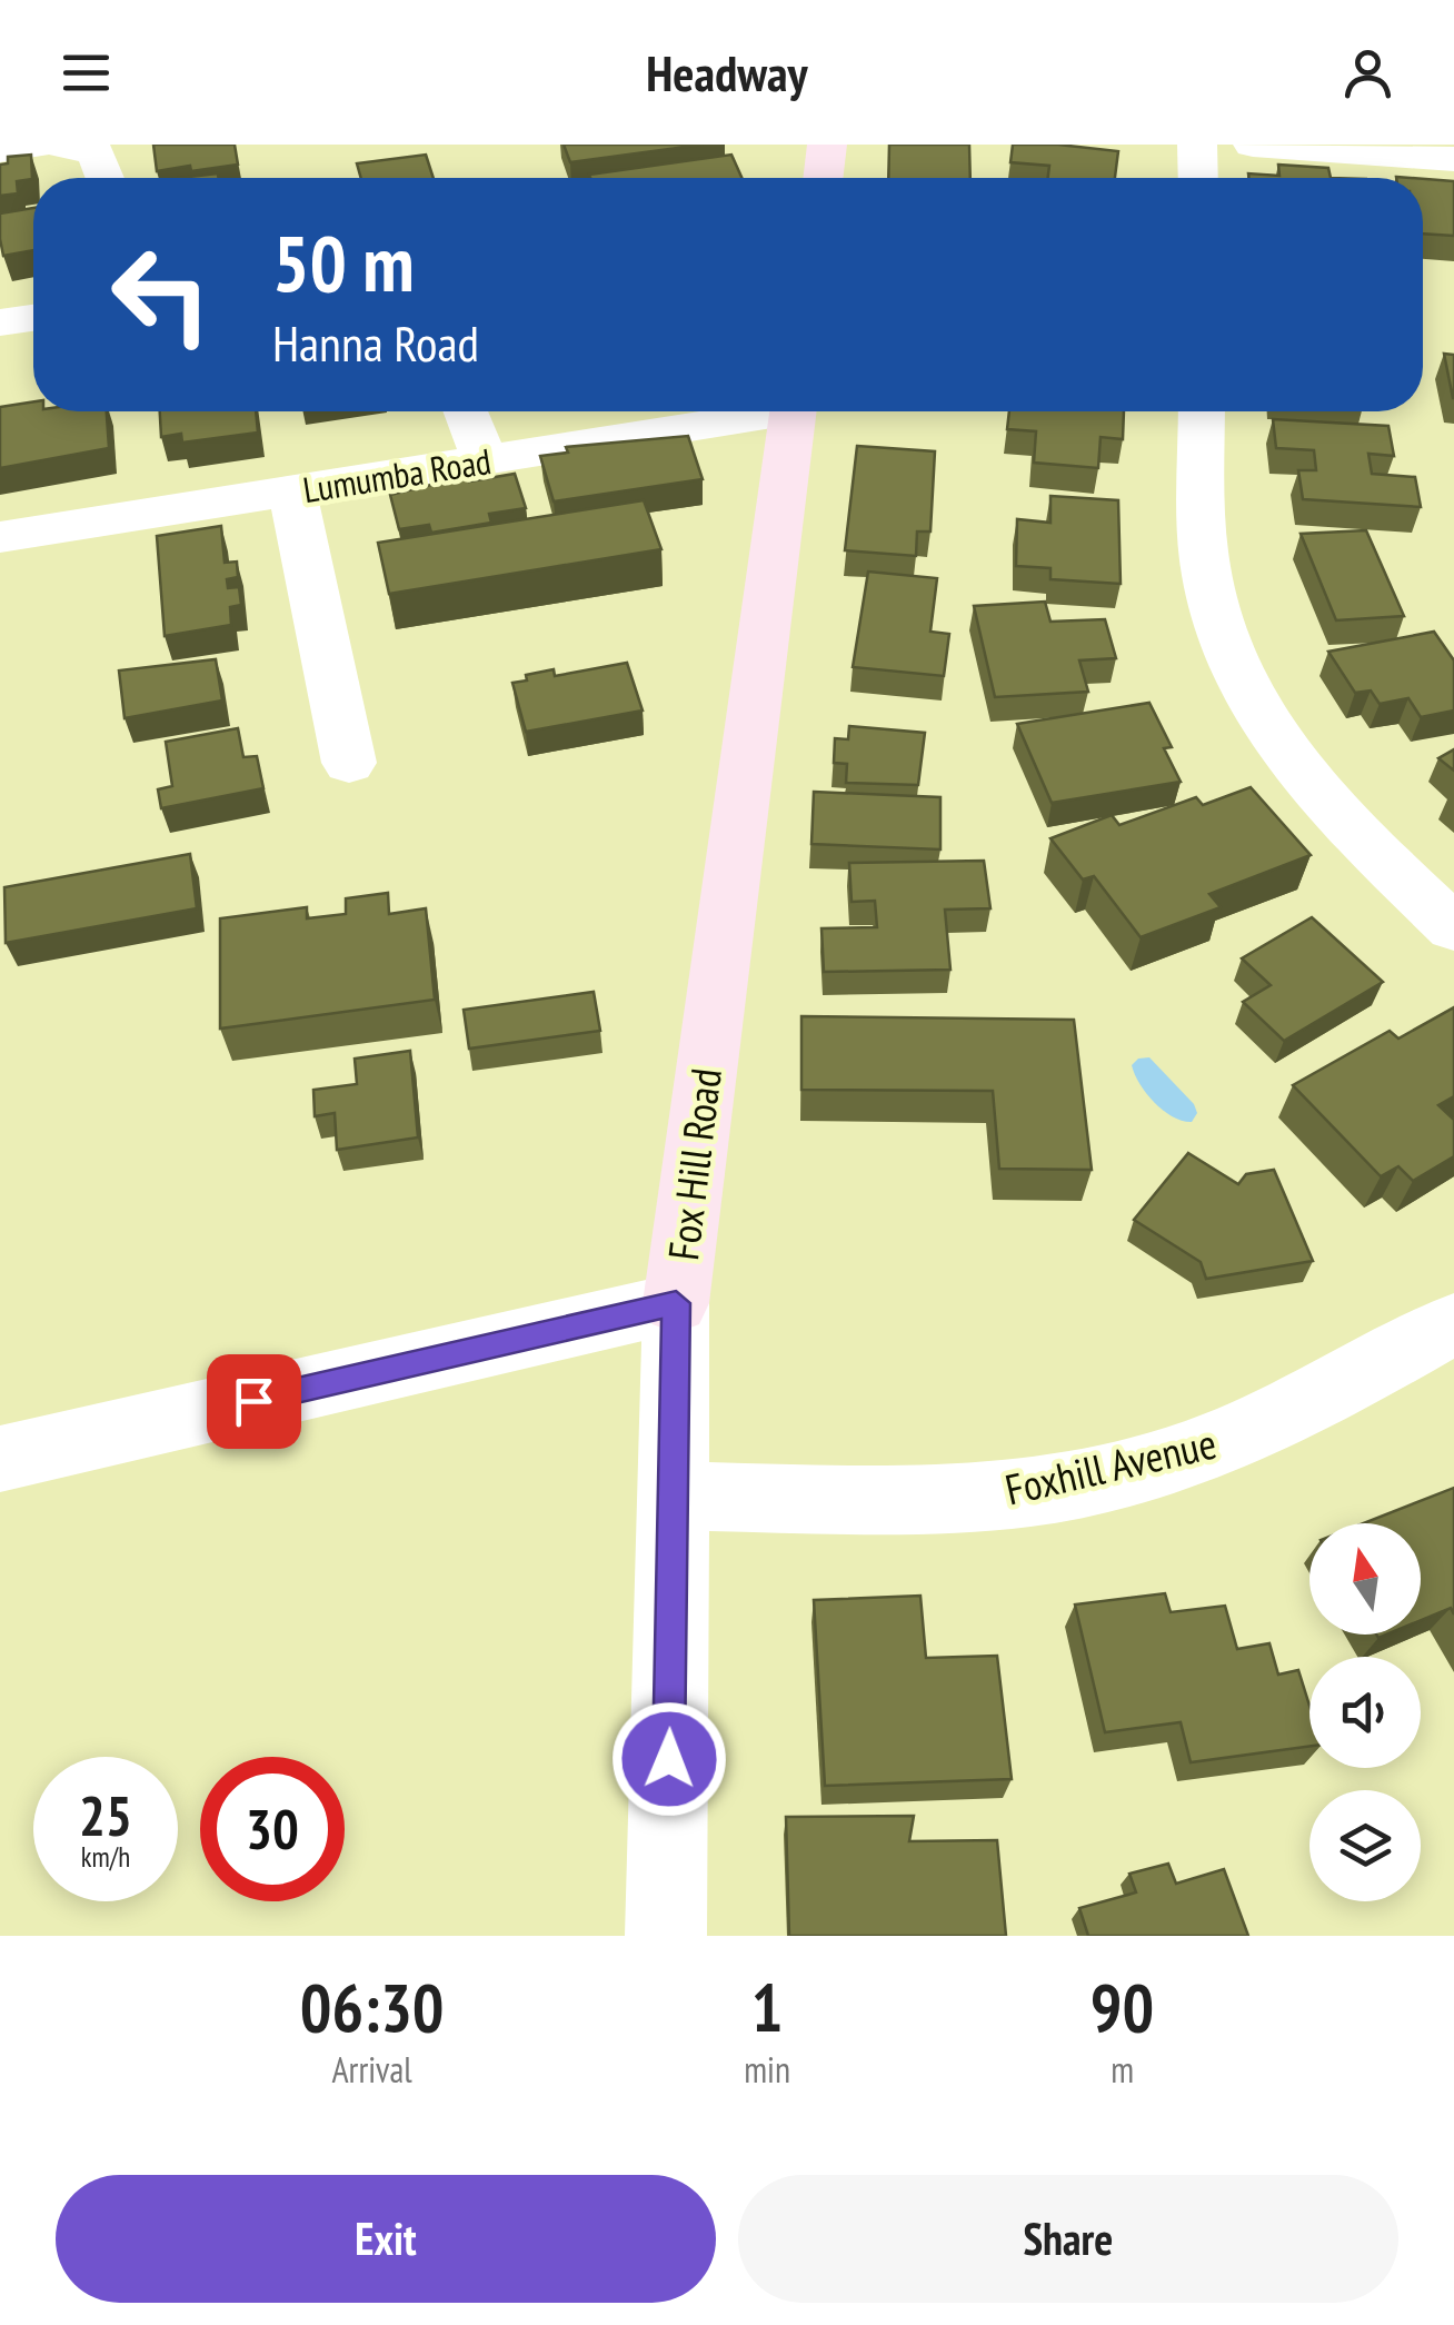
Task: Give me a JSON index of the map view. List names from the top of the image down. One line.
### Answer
{"streets":{"main road":["Fox Hill Road"],"street":["Lumumba Road","Foxhill Avenue"]},"crossings":[["Fox Hill Road","Foxhill Avenue"]],"north":"top","page":{"header":"Headway","turn":["50 m","Hanna Road"],"speed":"25 km/h","limit":"30","eta":["06:30","Arrival","1","min","90","m"],"buttons":["Exit","Share"]}}
